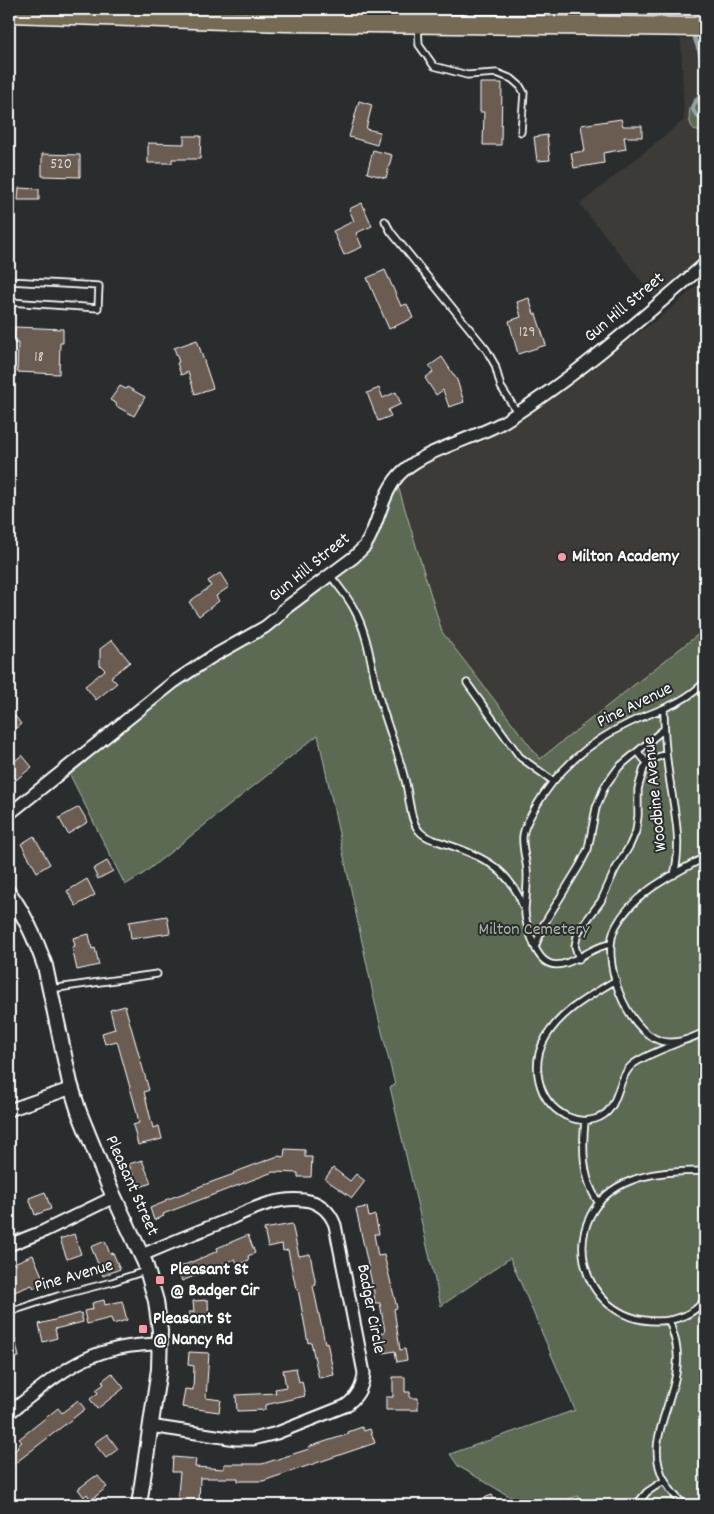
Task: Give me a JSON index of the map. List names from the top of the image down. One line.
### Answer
{"streets":{"street":["Gun Hill Street","Pleasant Street","Badger Circle"],"lane":["Pine Avenue","Woodbine Avenue"]},"crossings":[["Pine Avenue","Woodbine Avenue"],["Pine Avenue","Pleasant Street"],["Pleasant Street","Badger Circle"]],"parks":["Milton Cemetery"],"places":{"other":["Milton Academy"],"transit":["Pleasant St @ Badger Cir","Pleasant St @ Nancy Rd"]},"house_numbers":["520","129","18"]}
